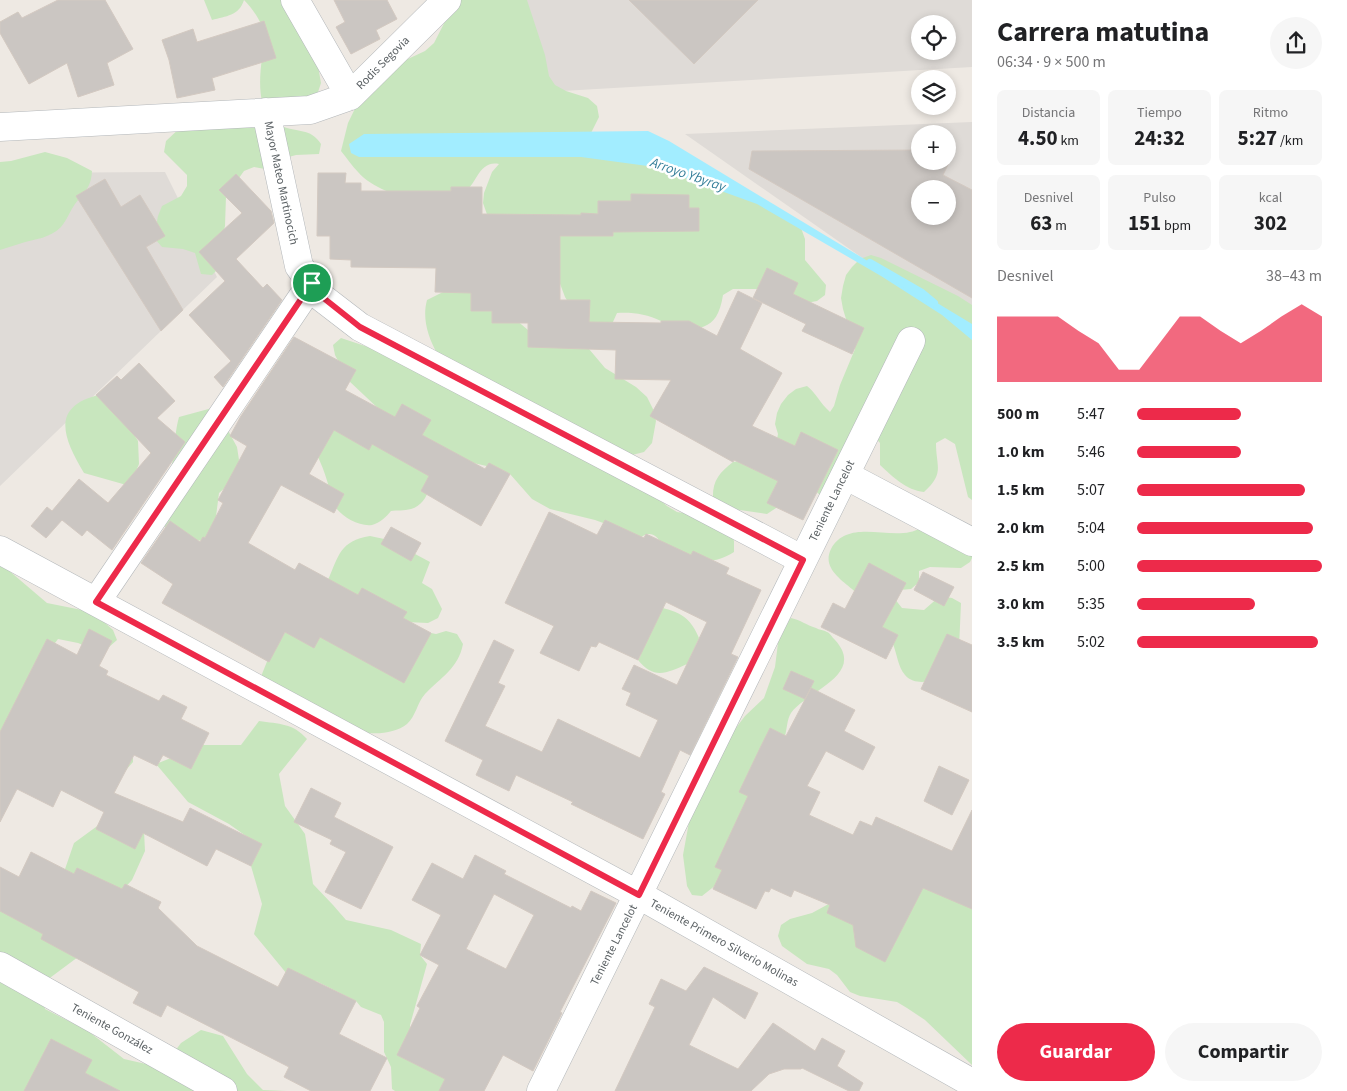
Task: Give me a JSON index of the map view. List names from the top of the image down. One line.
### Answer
{"streets":{"street":["Rodis Segovia","Mayor Mateo Martinocich","Teniente Lancelot","Teniente Primero Silverio Molinas","Teniente González"]},"crossings":[["Rodis Segovia","Mayor Mateo Martinocich"],["Mayor Mateo Martinocich","Teniente Lancelot"],["Teniente Lancelot","Teniente Primero Silverio Molinas"]],"water":["Arroyo Ybyray"],"page":{"heading":["Carrera matutina","06:34 · 9 × 500 m"],"map_buttons":["+","−"],"stats":[["Distancia","4.50 km"],["Tiempo","24:32"],["Ritmo","5:27 /km"],["Desnivel","63 m"],["Pulso","151 bpm"],["kcal","302"]],"chart":["Desnivel","38–43 m"],"list":[{"name":"500 m","note":"5:47"},{"name":"1.0 km","note":"5:46"},{"name":"1.5 km","note":"5:07"},{"name":"2.0 km","note":"5:04"},{"name":"2.5 km","note":"5:00"},{"name":"3.0 km","note":"5:35"},{"name":"3.5 km","note":"5:02"}],"buttons":["Guardar","Compartir"]}}
